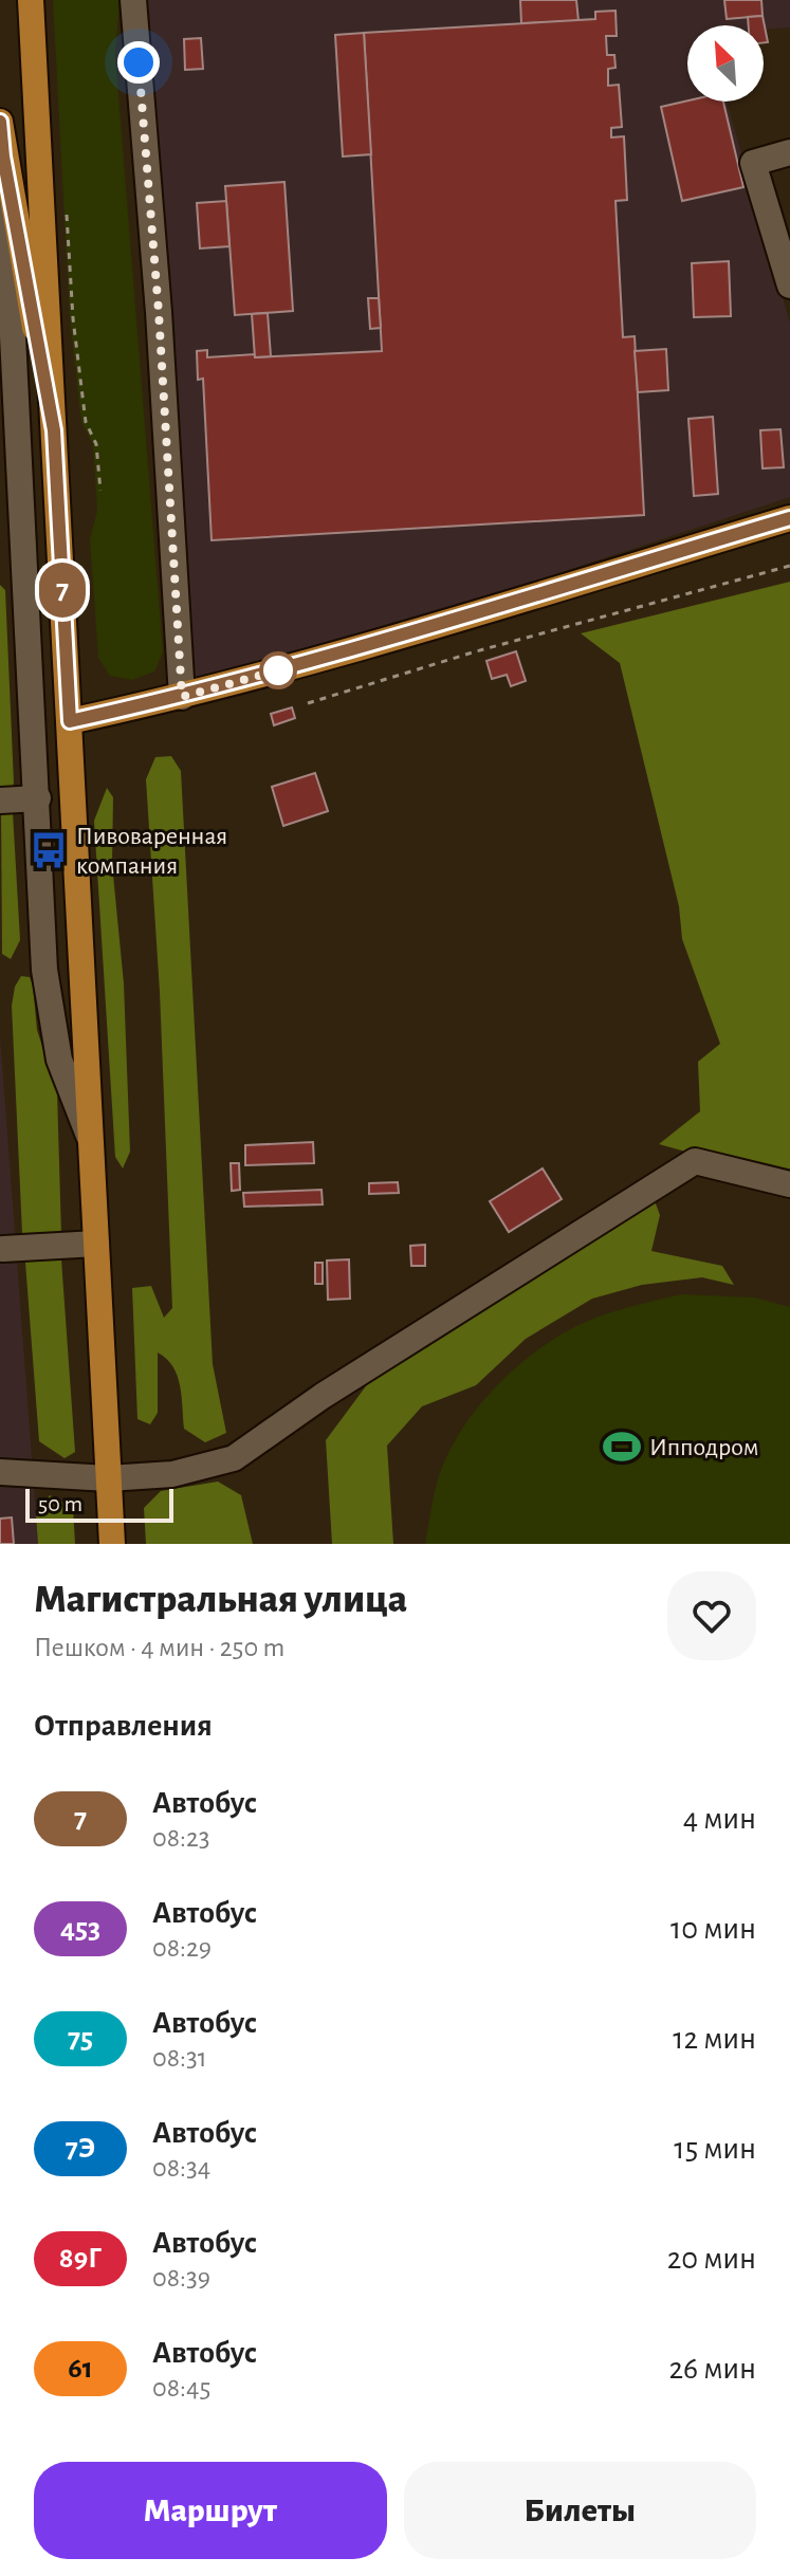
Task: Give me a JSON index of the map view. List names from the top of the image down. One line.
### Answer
{"places":{"bus stop":["Пивоваренная компания"],"sports":["Ипподром"]},"lines":["bus line 7"],"scale_bar":"50 m","north":"top left","page":{"on_map":"7","scale":"50 m","heading":[["Магистральная улица","Пешком · 4 мин · 250 m"],"Отправления"],"list":[{"mark":"7","name":"Автобус","note":"08:23","value":"4 мин"},{"mark":"453","name":"Автобус","note":"08:29","value":"10 мин"},{"mark":"75","name":"Автобус","note":"08:31","value":"12 мин"},{"mark":"7Э","name":"Автобус","note":"08:34","value":"15 мин"},{"mark":"89Г","name":"Автобус","note":"08:39","value":"20 мин"},{"mark":"61","name":"Автобус","note":"08:45","value":"26 мин"}],"buttons":["Маршрут","Билеты"]}}
